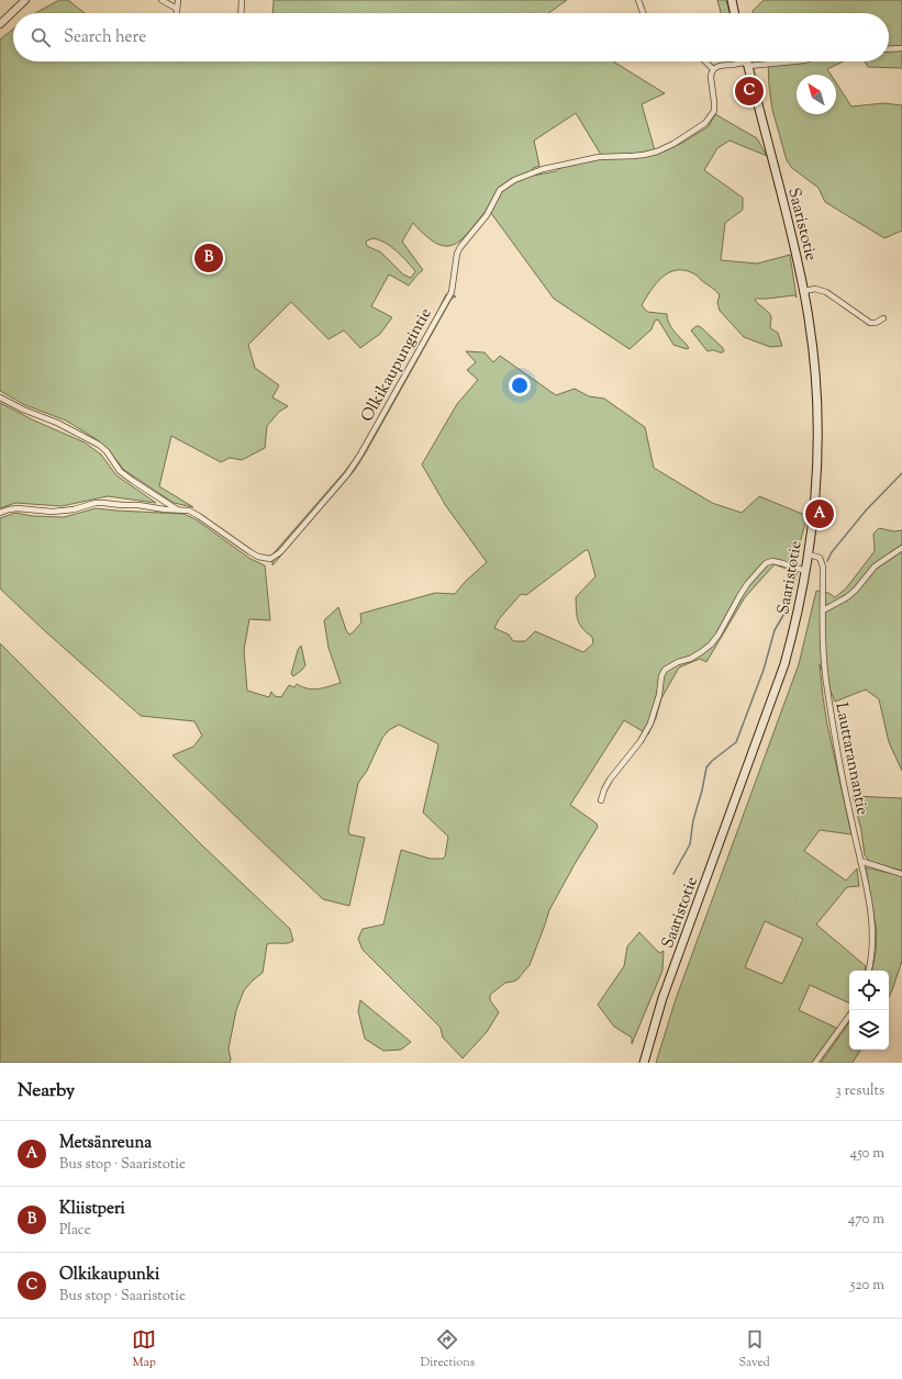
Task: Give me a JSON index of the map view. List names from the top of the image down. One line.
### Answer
{"streets":{"main road":["Saaristotie"],"street":["Olkikaupungintie","Lauttarannantie"]},"crossings":[["Saaristotie","Lauttarannantie"]],"north":"top left","page":{"search":"Search here","pins":["C","B","A"],"heading":["Nearby","3 results"],"list":[{"mark":"A","name":"Metsänreuna","note":"Bus stop · Saaristotie","value":"450 m"},{"mark":"B","name":"Kliistperi","note":"Place","value":"470 m"},{"mark":"C","name":"Olkikaupunki","note":"Bus stop · Saaristotie","value":"520 m"}],"nav":["Map","Directions","Saved"]}}
